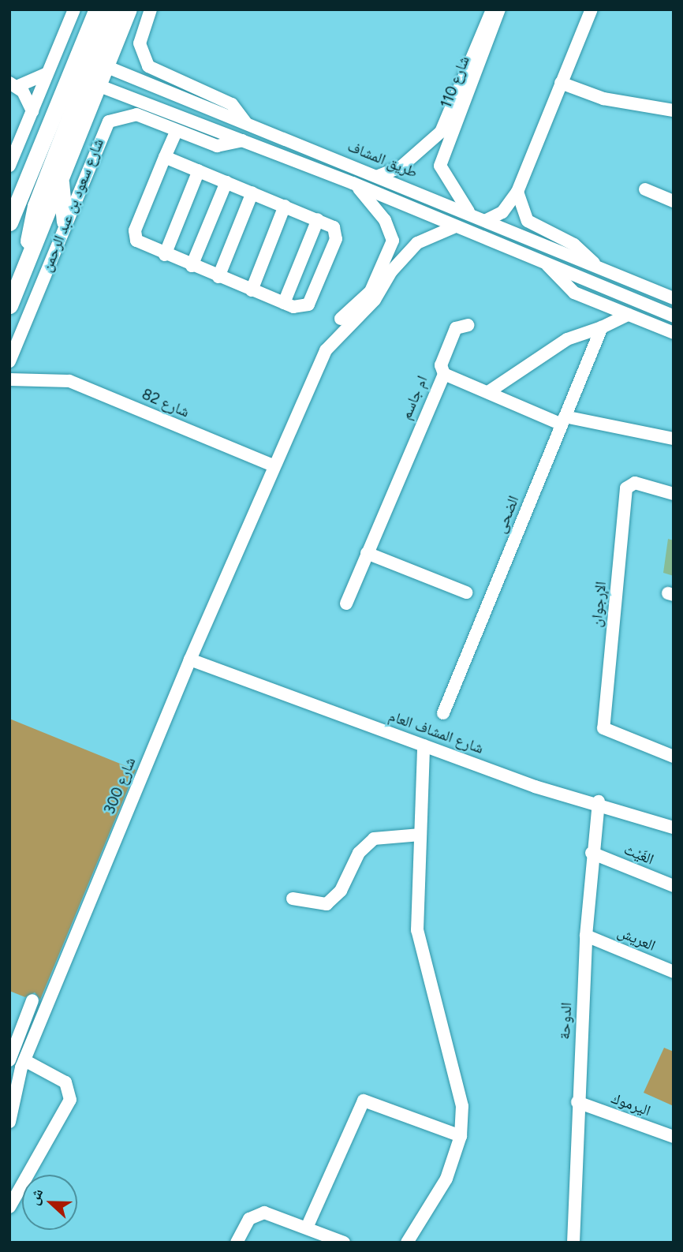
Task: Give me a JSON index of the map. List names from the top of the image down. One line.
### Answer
{"streets":{"main road":["شارع سعود بن عبد الرحمن"],"street":["شارع 110","طريق المشاف","ام جاسم","شارع 82","الضحى","الإرجوان","شارع المشاف العام","شارع 300","الغَيْث","العريش","الدوحة","اليرموك"]},"crossings":[["شارع 110","طريق المشاف"],["طريق المشاف","شارع سعود بن عبد الرحمن"],["ام جاسم","الضحى"],["شارع 82","شارع 300"],["شارع المشاف العام","شارع 300"],["شارع المشاف العام","الدوحة"],["الغَيْث","الدوحة"],["العريش","الدوحة"],["الدوحة","اليرموك"]],"north":"left"}
